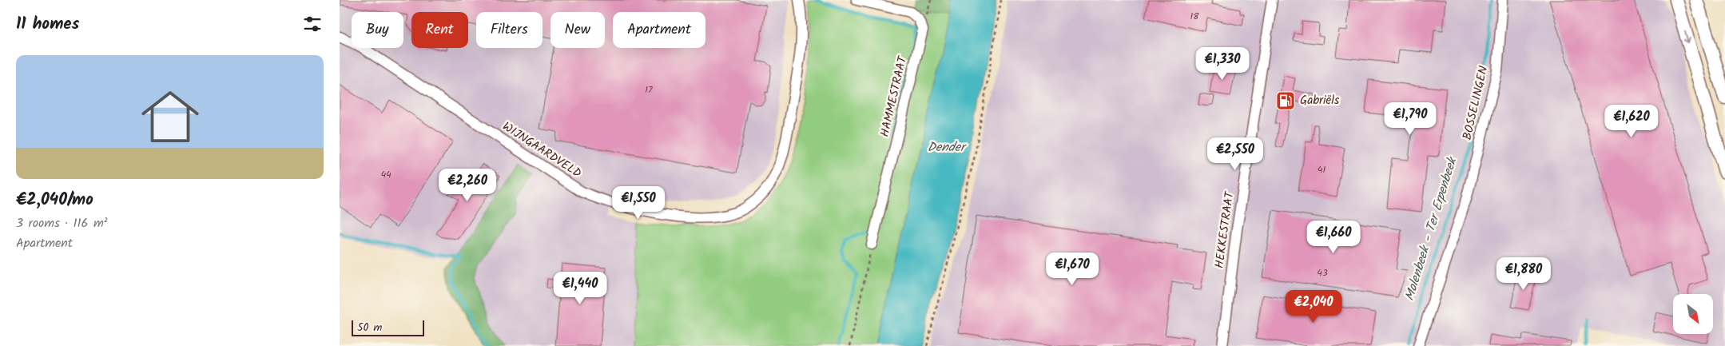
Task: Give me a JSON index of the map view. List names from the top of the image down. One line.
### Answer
{"streets":{"street":["HAMMESTRAAT","BOSSELINGEN","WIJNGAARDVELD","HEKKESTRAAT"]},"water":["Dender","Molenbeek - Ter Erpenbeek"],"places":{"fuel station":["Gabriëls"]},"house_numbers":["18","17","41","44","43"],"scale_bar":"50 m","north":"bottom right","page":{"heading":"11 homes","chip":["Buy","Rent","Filters","New","Apartment"],"price":["€1,330","€1,790","€1,620","€2,550","€2,260","€1,550","€1,660","€1,670","€1,880","€1,440","€2,040"],"list":[{"name":"€2,040/mo","note":"3 rooms · 116 m² · Apartment"}],"scale":"50 m"}}
